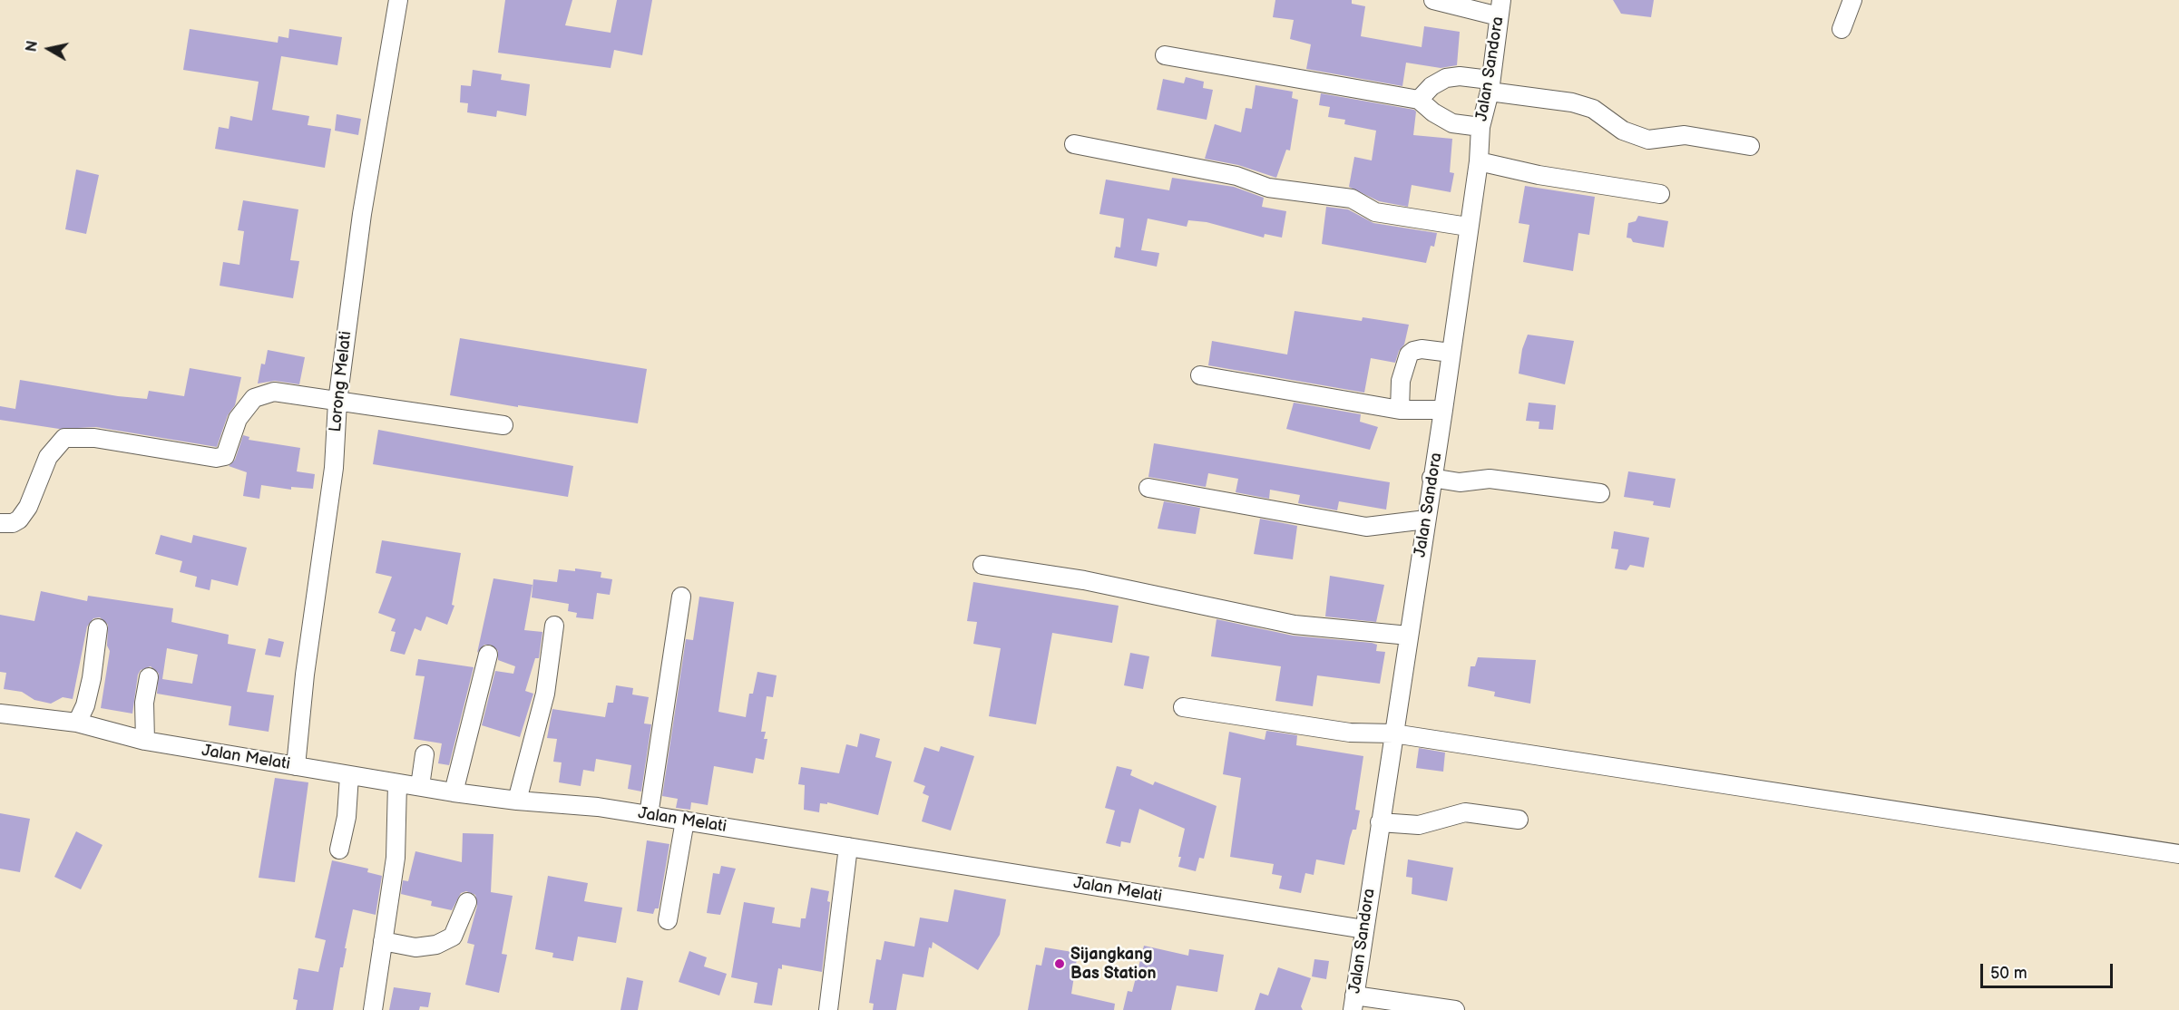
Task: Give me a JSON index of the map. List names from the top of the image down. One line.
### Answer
{"streets":{"street":["Jalan Sandora","Lorong Melati","Jalan Melati"]},"crossings":[["Jalan Sandora","Jalan Melati"],["Lorong Melati","Jalan Melati"]],"places":["Sijangkang Bas Station"],"scale_bar":"50 m","north":"left"}
